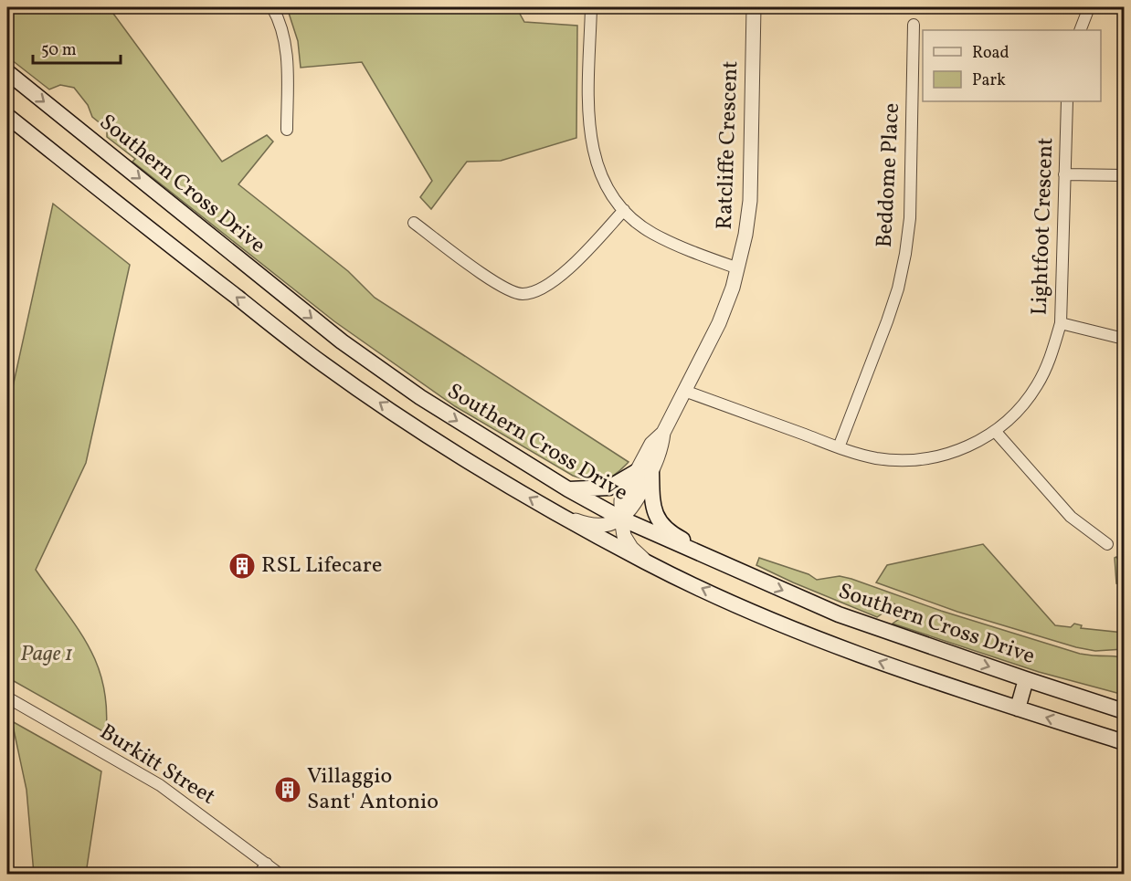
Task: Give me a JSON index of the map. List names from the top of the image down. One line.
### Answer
{"streets":{"main road":["Southern Cross Drive"],"street":["Ratcliffe Crescent","Beddome Place","Lightfoot Crescent","Burkitt Street"]},"crossings":[["Ratcliffe Crescent","Southern Cross Drive"],["Ratcliffe Crescent","Lightfoot Crescent"],["Beddome Place","Lightfoot Crescent"]],"parks":["Page 1"],"places":{"building":["RSL Lifecare","Villaggio Sant' Antonio"]},"legend":["Road","Park"],"scale_bar":"50 m"}
